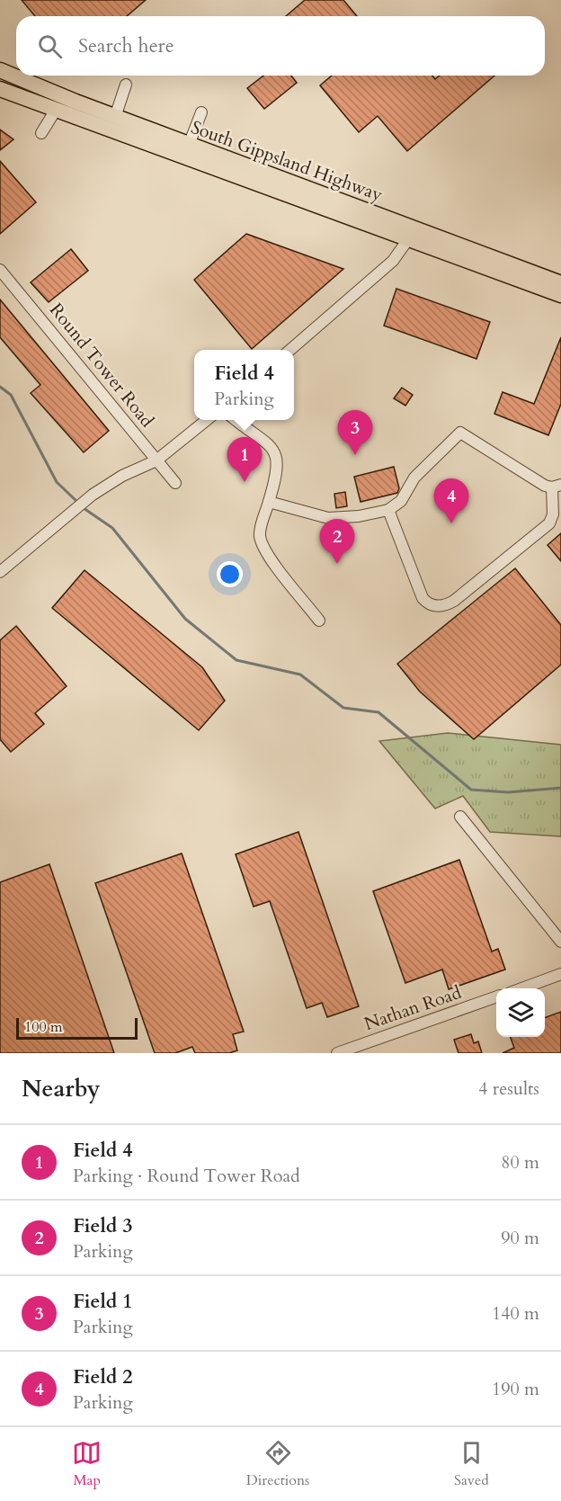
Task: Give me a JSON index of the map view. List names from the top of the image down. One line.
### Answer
{"streets":{"highway":["South Gippsland Highway"],"street":["Round Tower Road","Nathan Road"]},"scale_bar":"100 m","page":{"search":"Search here","popup":["Field 4","Parking"],"pins":["3","1","4","2"],"scale":"100 m","heading":["Nearby","4 results"],"list":[{"mark":"1","name":"Field 4","note":"Parking · Round Tower Road","value":"80 m"},{"mark":"2","name":"Field 3","note":"Parking","value":"90 m"},{"mark":"3","name":"Field 1","note":"Parking","value":"140 m"},{"mark":"4","name":"Field 2","note":"Parking","value":"190 m"}],"nav":["Map","Directions","Saved"]}}
